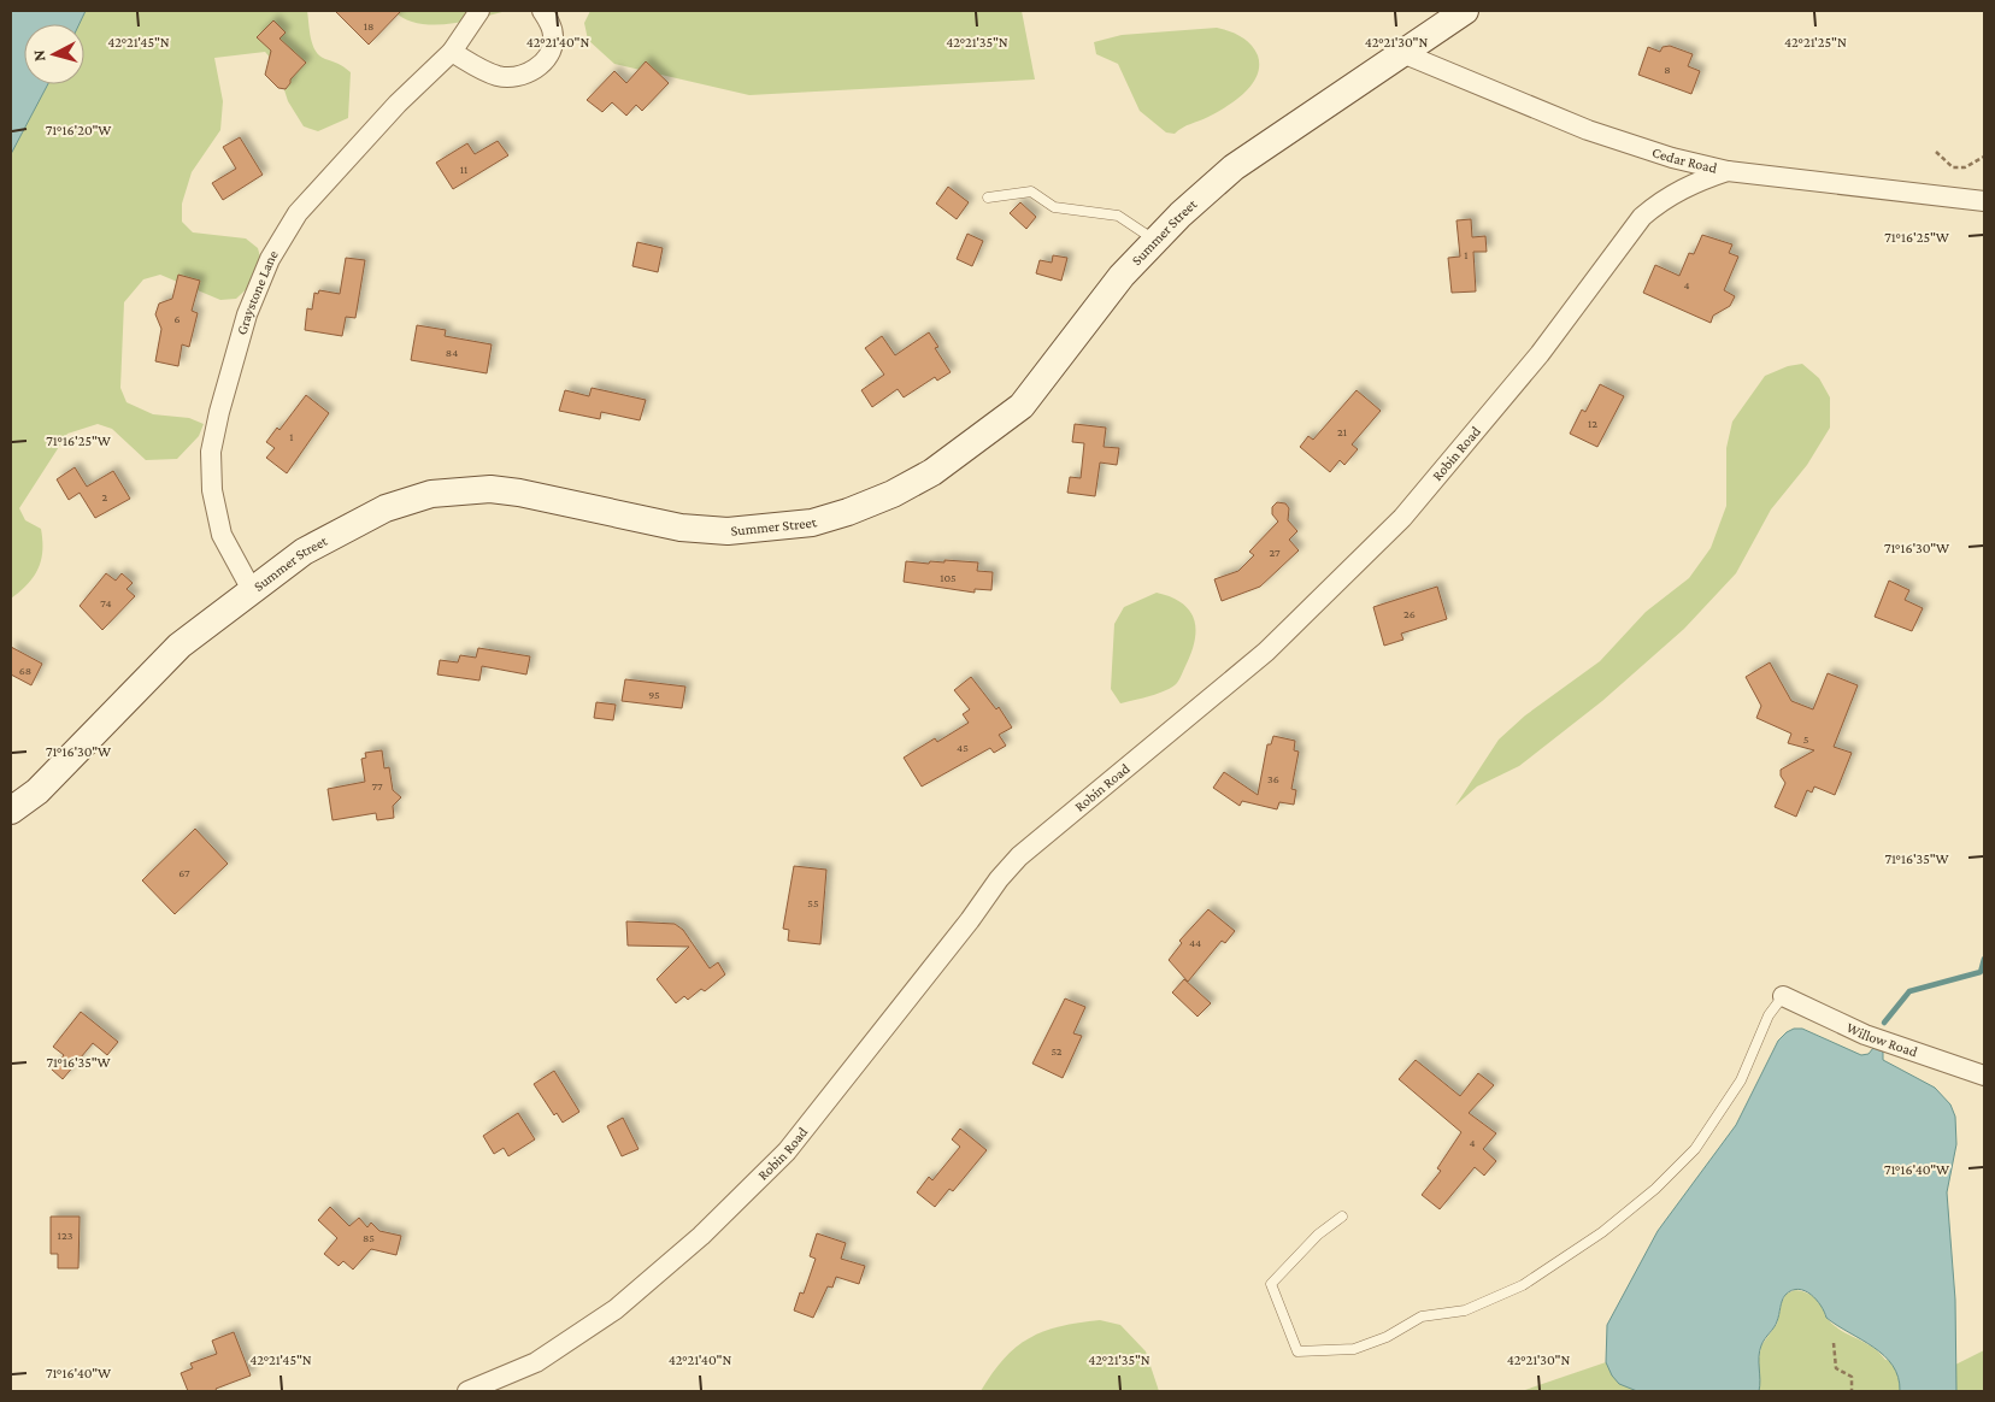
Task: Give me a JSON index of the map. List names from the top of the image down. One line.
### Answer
{"streets":{"street":["Cedar Road","Summer Street","Graystone Lane","Robin Road","Willow Road"]},"crossings":[["Cedar Road","Summer Street"],["Cedar Road","Robin Road"],["Summer Street","Graystone Lane"]],"house_numbers":["18","8","11","1","4","6","84","12","21","1","2","27","105","74","26","68","95","5","45","36","77","67","55","44","52","4","123","85"],"north":"left","coordinates":["42°21'45\"N","42°21'40\"N","42°21'35\"N","42°21'30\"N","42°21'25\"N","71°16'20\"W","71°16'25\"W","71°16'30\"W","71°16'35\"W","71°16'40\"W"]}
